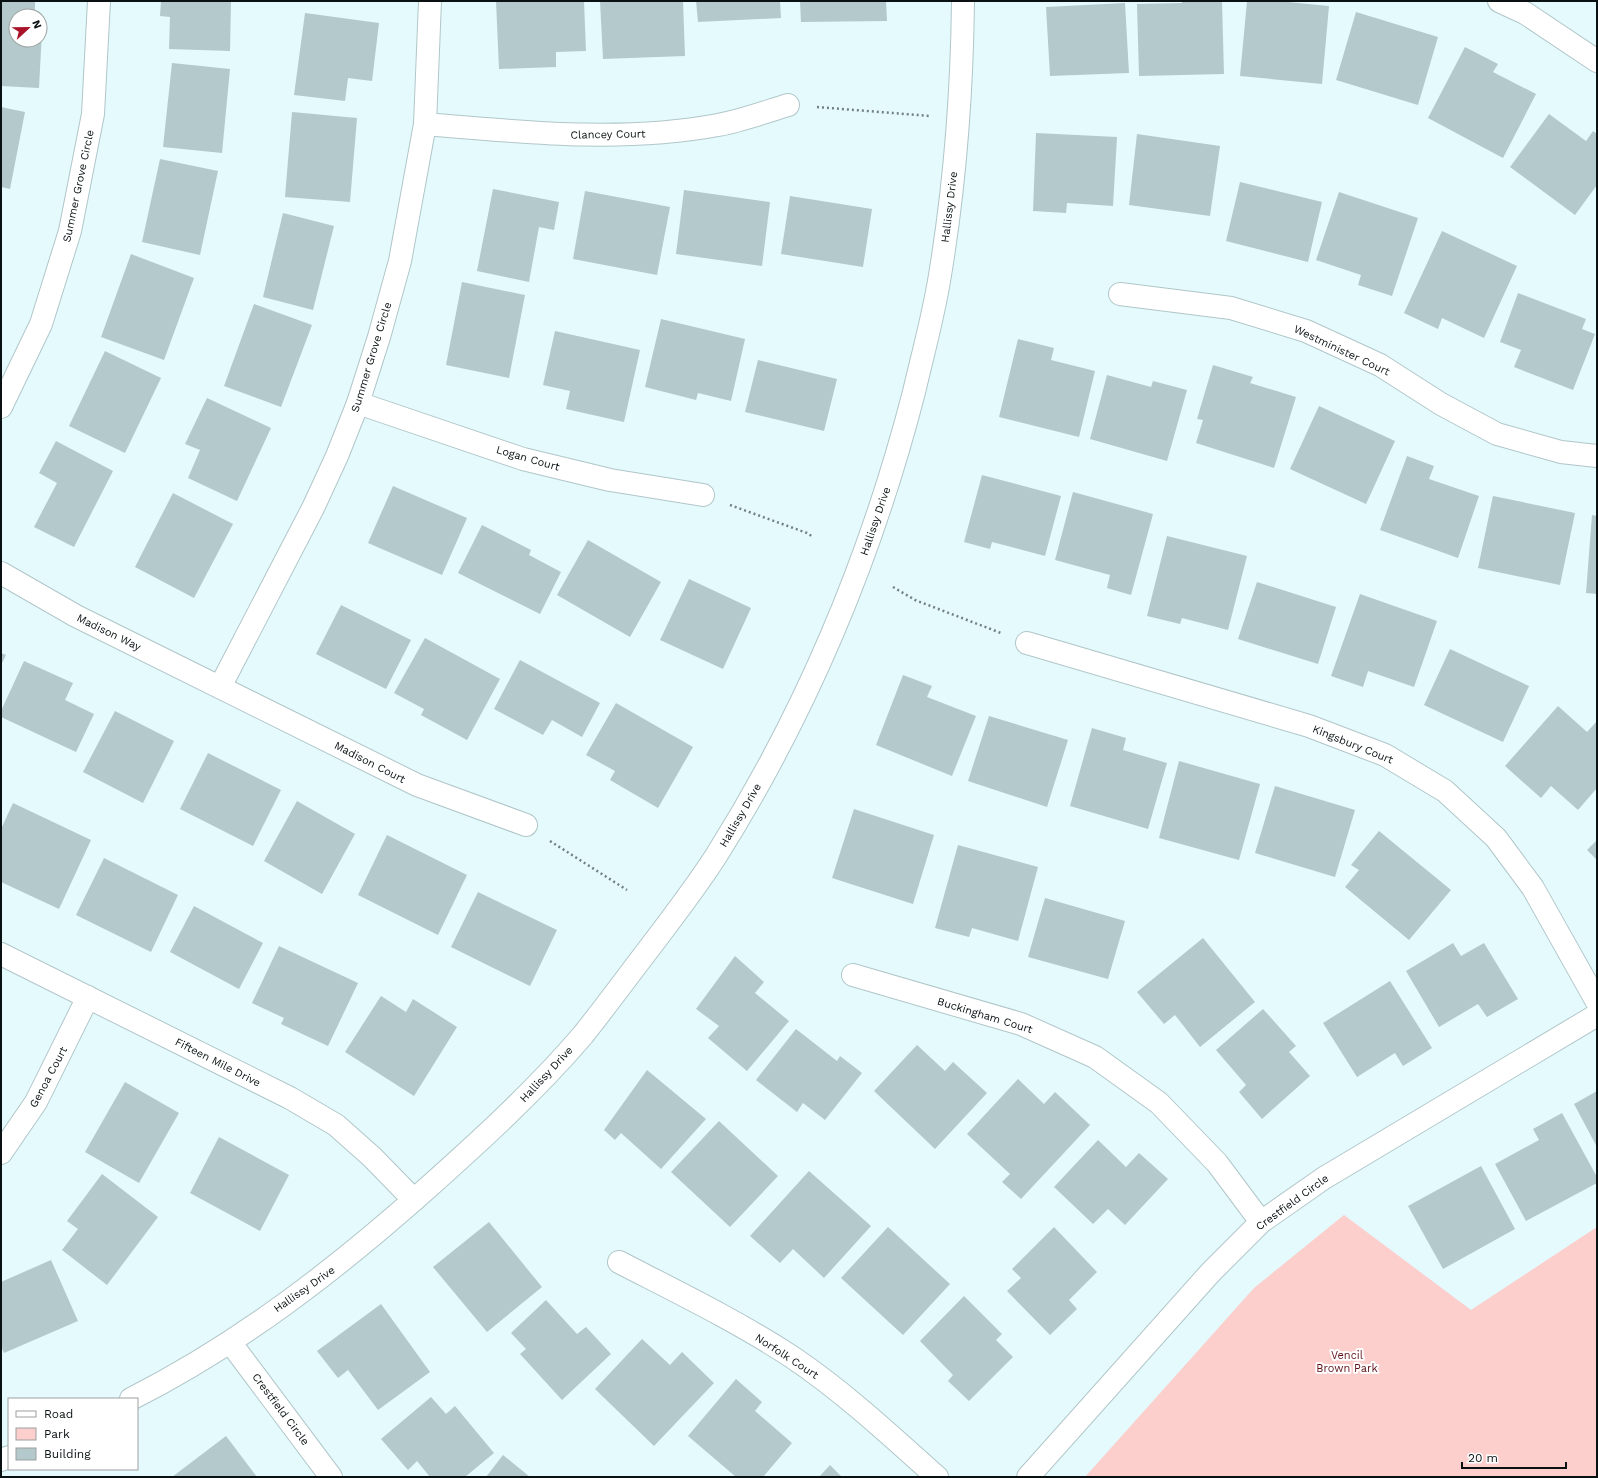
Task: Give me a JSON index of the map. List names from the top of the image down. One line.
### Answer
{"streets":{"street":["Clancey Court","Summer Grove Circle","Hallissy Drive","Westminister Court","Logan Court","Madison Way","Kingsbury Court","Madison Court","Buckingham Court","Fifteen Mile Drive","Genoa Court","Crestfield Circle","Norfolk Court"]},"crossings":[["Clancey Court","Summer Grove Circle"],["Summer Grove Circle","Logan Court"],["Summer Grove Circle","Madison Way"],["Summer Grove Circle","Madison Court"],["Hallissy Drive","Fifteen Mile Drive"],["Hallissy Drive","Crestfield Circle"],["Madison Way","Madison Court"],["Buckingham Court","Crestfield Circle"],["Fifteen Mile Drive","Genoa Court"]],"parks":["Vencil Brown Park"],"legend":["Road","Park","Building"],"scale_bar":"20 m","north":"right"}
